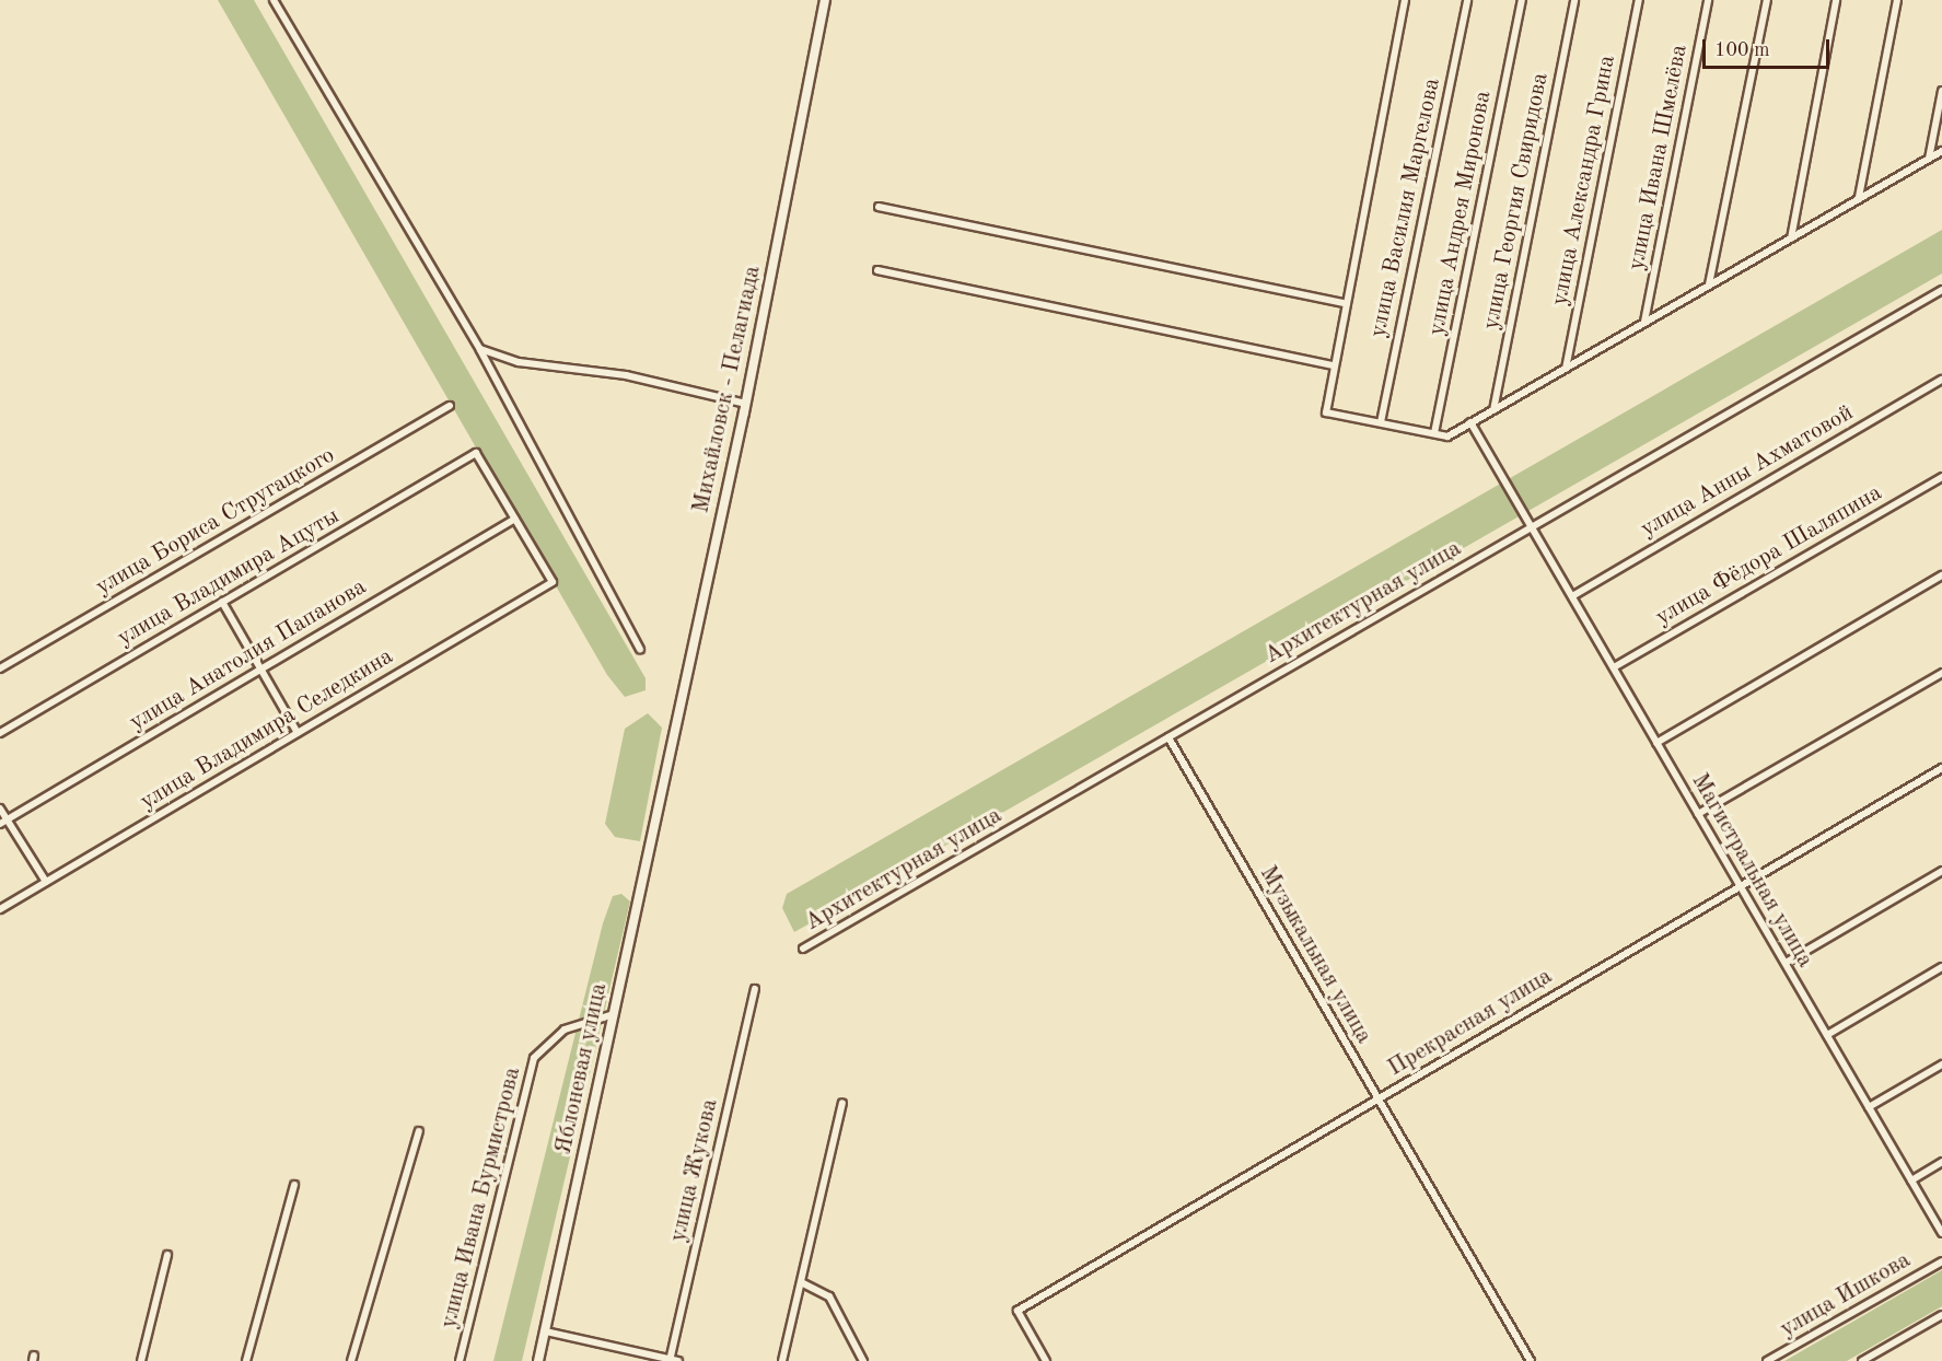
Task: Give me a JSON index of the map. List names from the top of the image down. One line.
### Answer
{"streets":{"street":["улица Ивана Шмелёва","улица Александра Грина","улица Георгия Свиридова","улица Василия Маргелова","улица Андрея Миронова","Михайловск - Пелагиада","улица Анны Ахматовой","улица Бориса Стругацкого","улица Фёдора Шаляпина","улица Владимира Ацуты","Архитектурная улица","улица Анатолия Папанова","улица Владимира Селедкина","Магистральная улица","Музыкальная улица","Прекрасная улица","Яблоневая улица","улица Жукова","улица Ивана Бурмистрова","улица Ишкова"]},"crossings":[["Михайловск - Пелагиада","Яблоневая улица"],["улица Анны Ахматовой","Магистральная улица"],["улица Фёдора Шаляпина","Магистральная улица"],["улица Владимира Ацуты","улица Анатолия Папанова"],["улица Владимира Ацуты","улица Владимира Селедкина"],["Архитектурная улица","Магистральная улица"],["Архитектурная улица","Музыкальная улица"],["улица Анатолия Папанова","улица Владимира Селедкина"],["Магистральная улица","Прекрасная улица"],["Музыкальная улица","Прекрасная улица"],["Яблоневая улица","улица Ивана Бурмистрова"]],"scale_bar":"100 m"}
